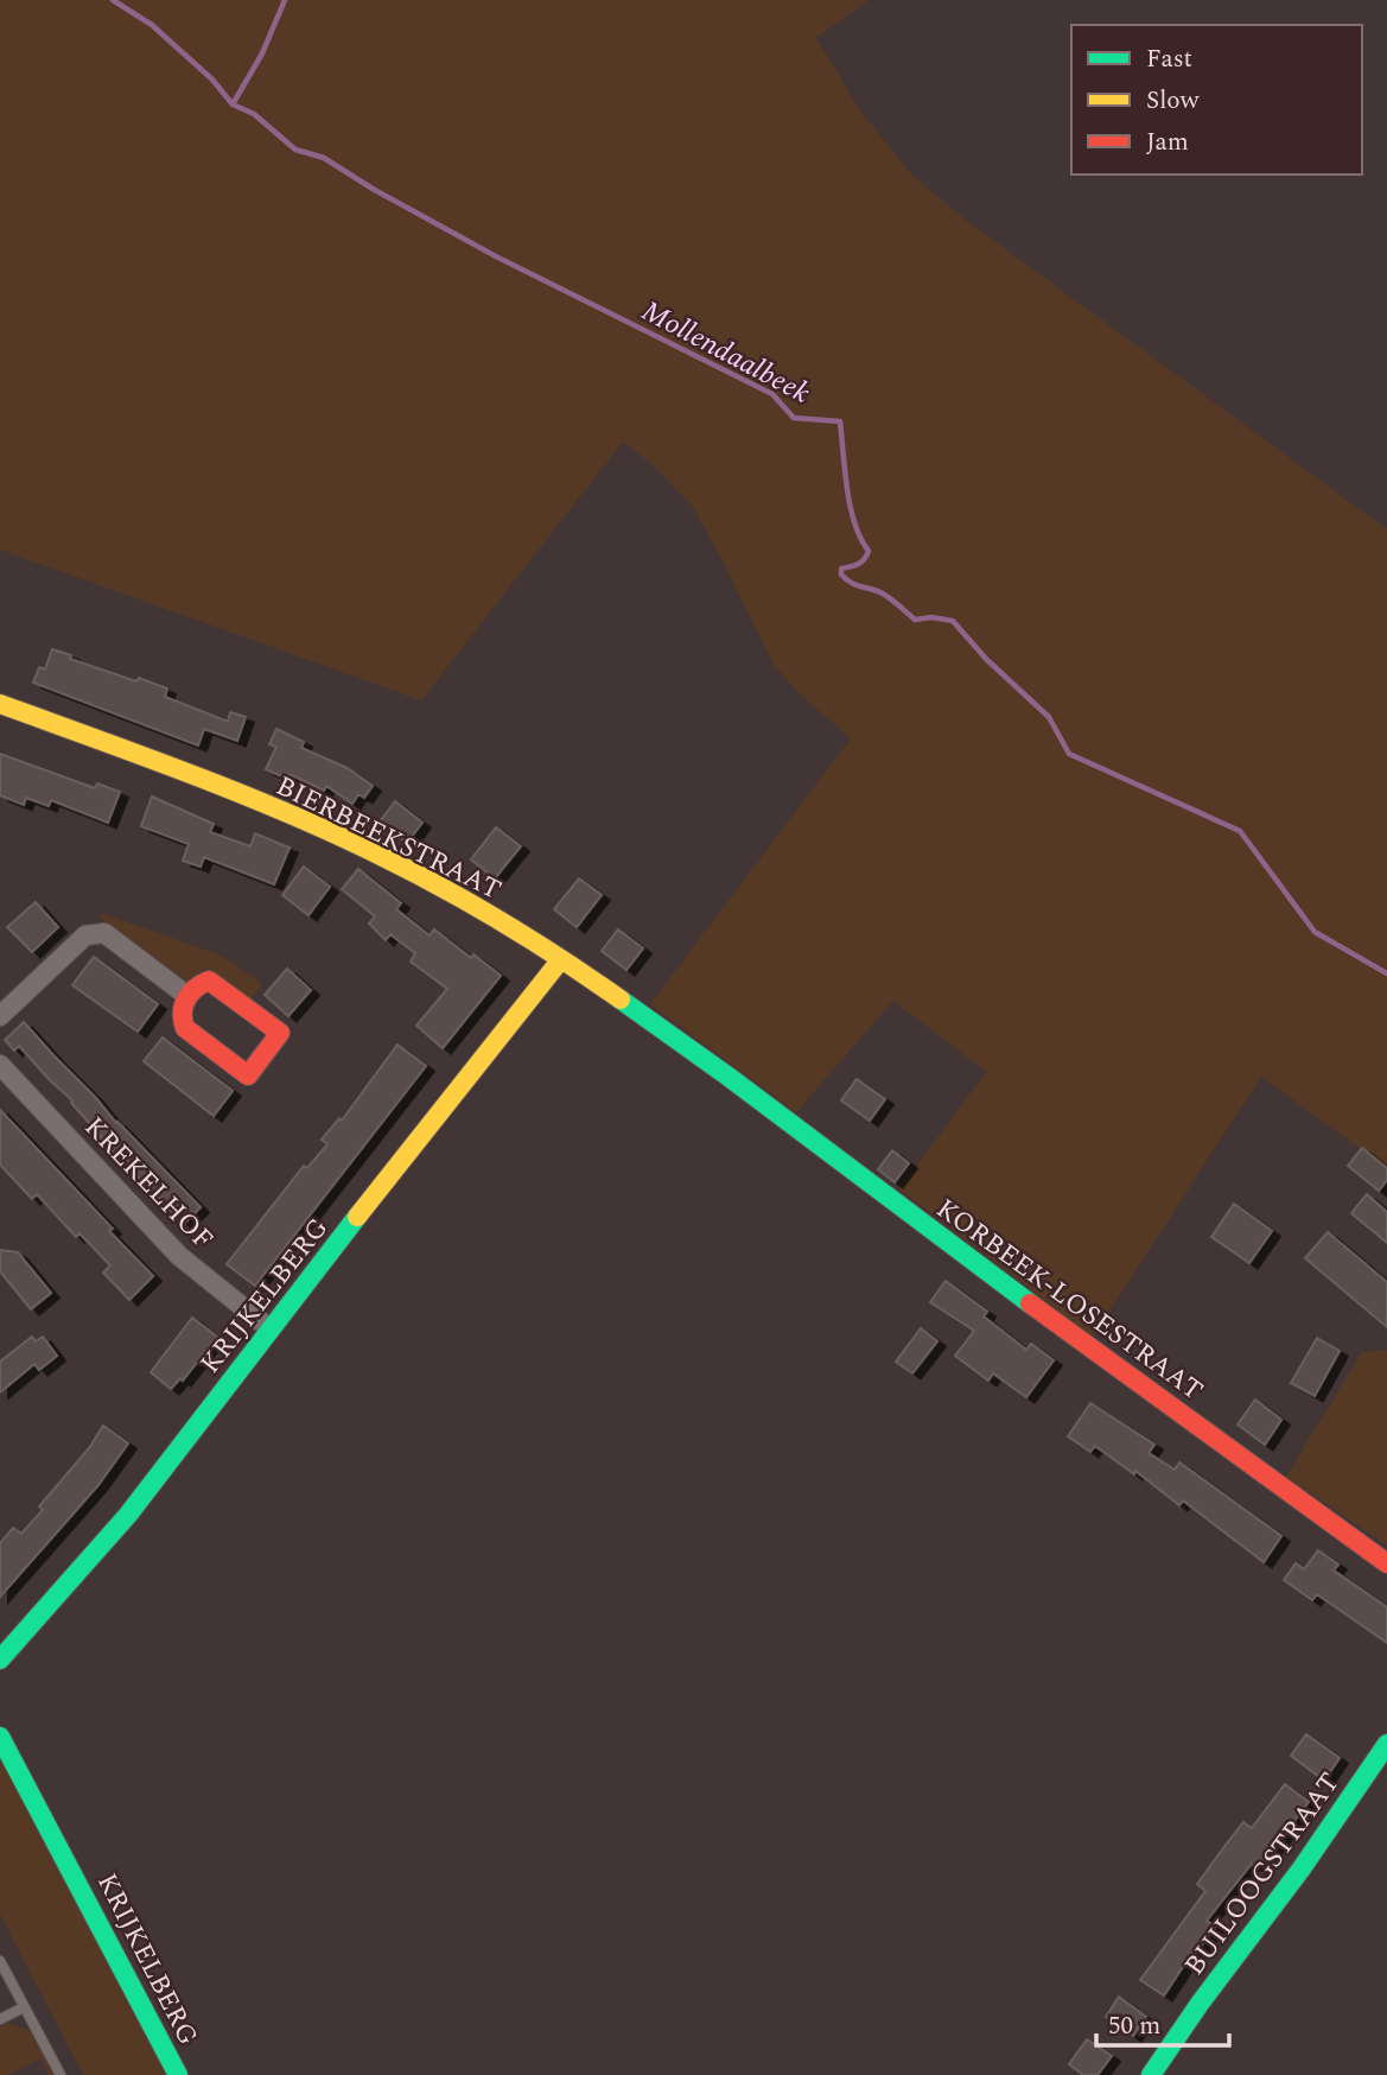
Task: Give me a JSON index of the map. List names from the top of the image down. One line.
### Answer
{"streets":{"street":["BIERBEEKSTRAAT","KREKELHOF","KRIJKELBERG","KORBEEK-LOSESTRAAT","BUILOOGSTRAAT"]},"crossings":[["BIERBEEKSTRAAT","KRIJKELBERG"],["BIERBEEKSTRAAT","KORBEEK-LOSESTRAAT"],["KREKELHOF","KRIJKELBERG"]],"water":["Mollendaalbeek"],"legend":["Fast","Slow","Jam"],"scale_bar":"50 m"}
